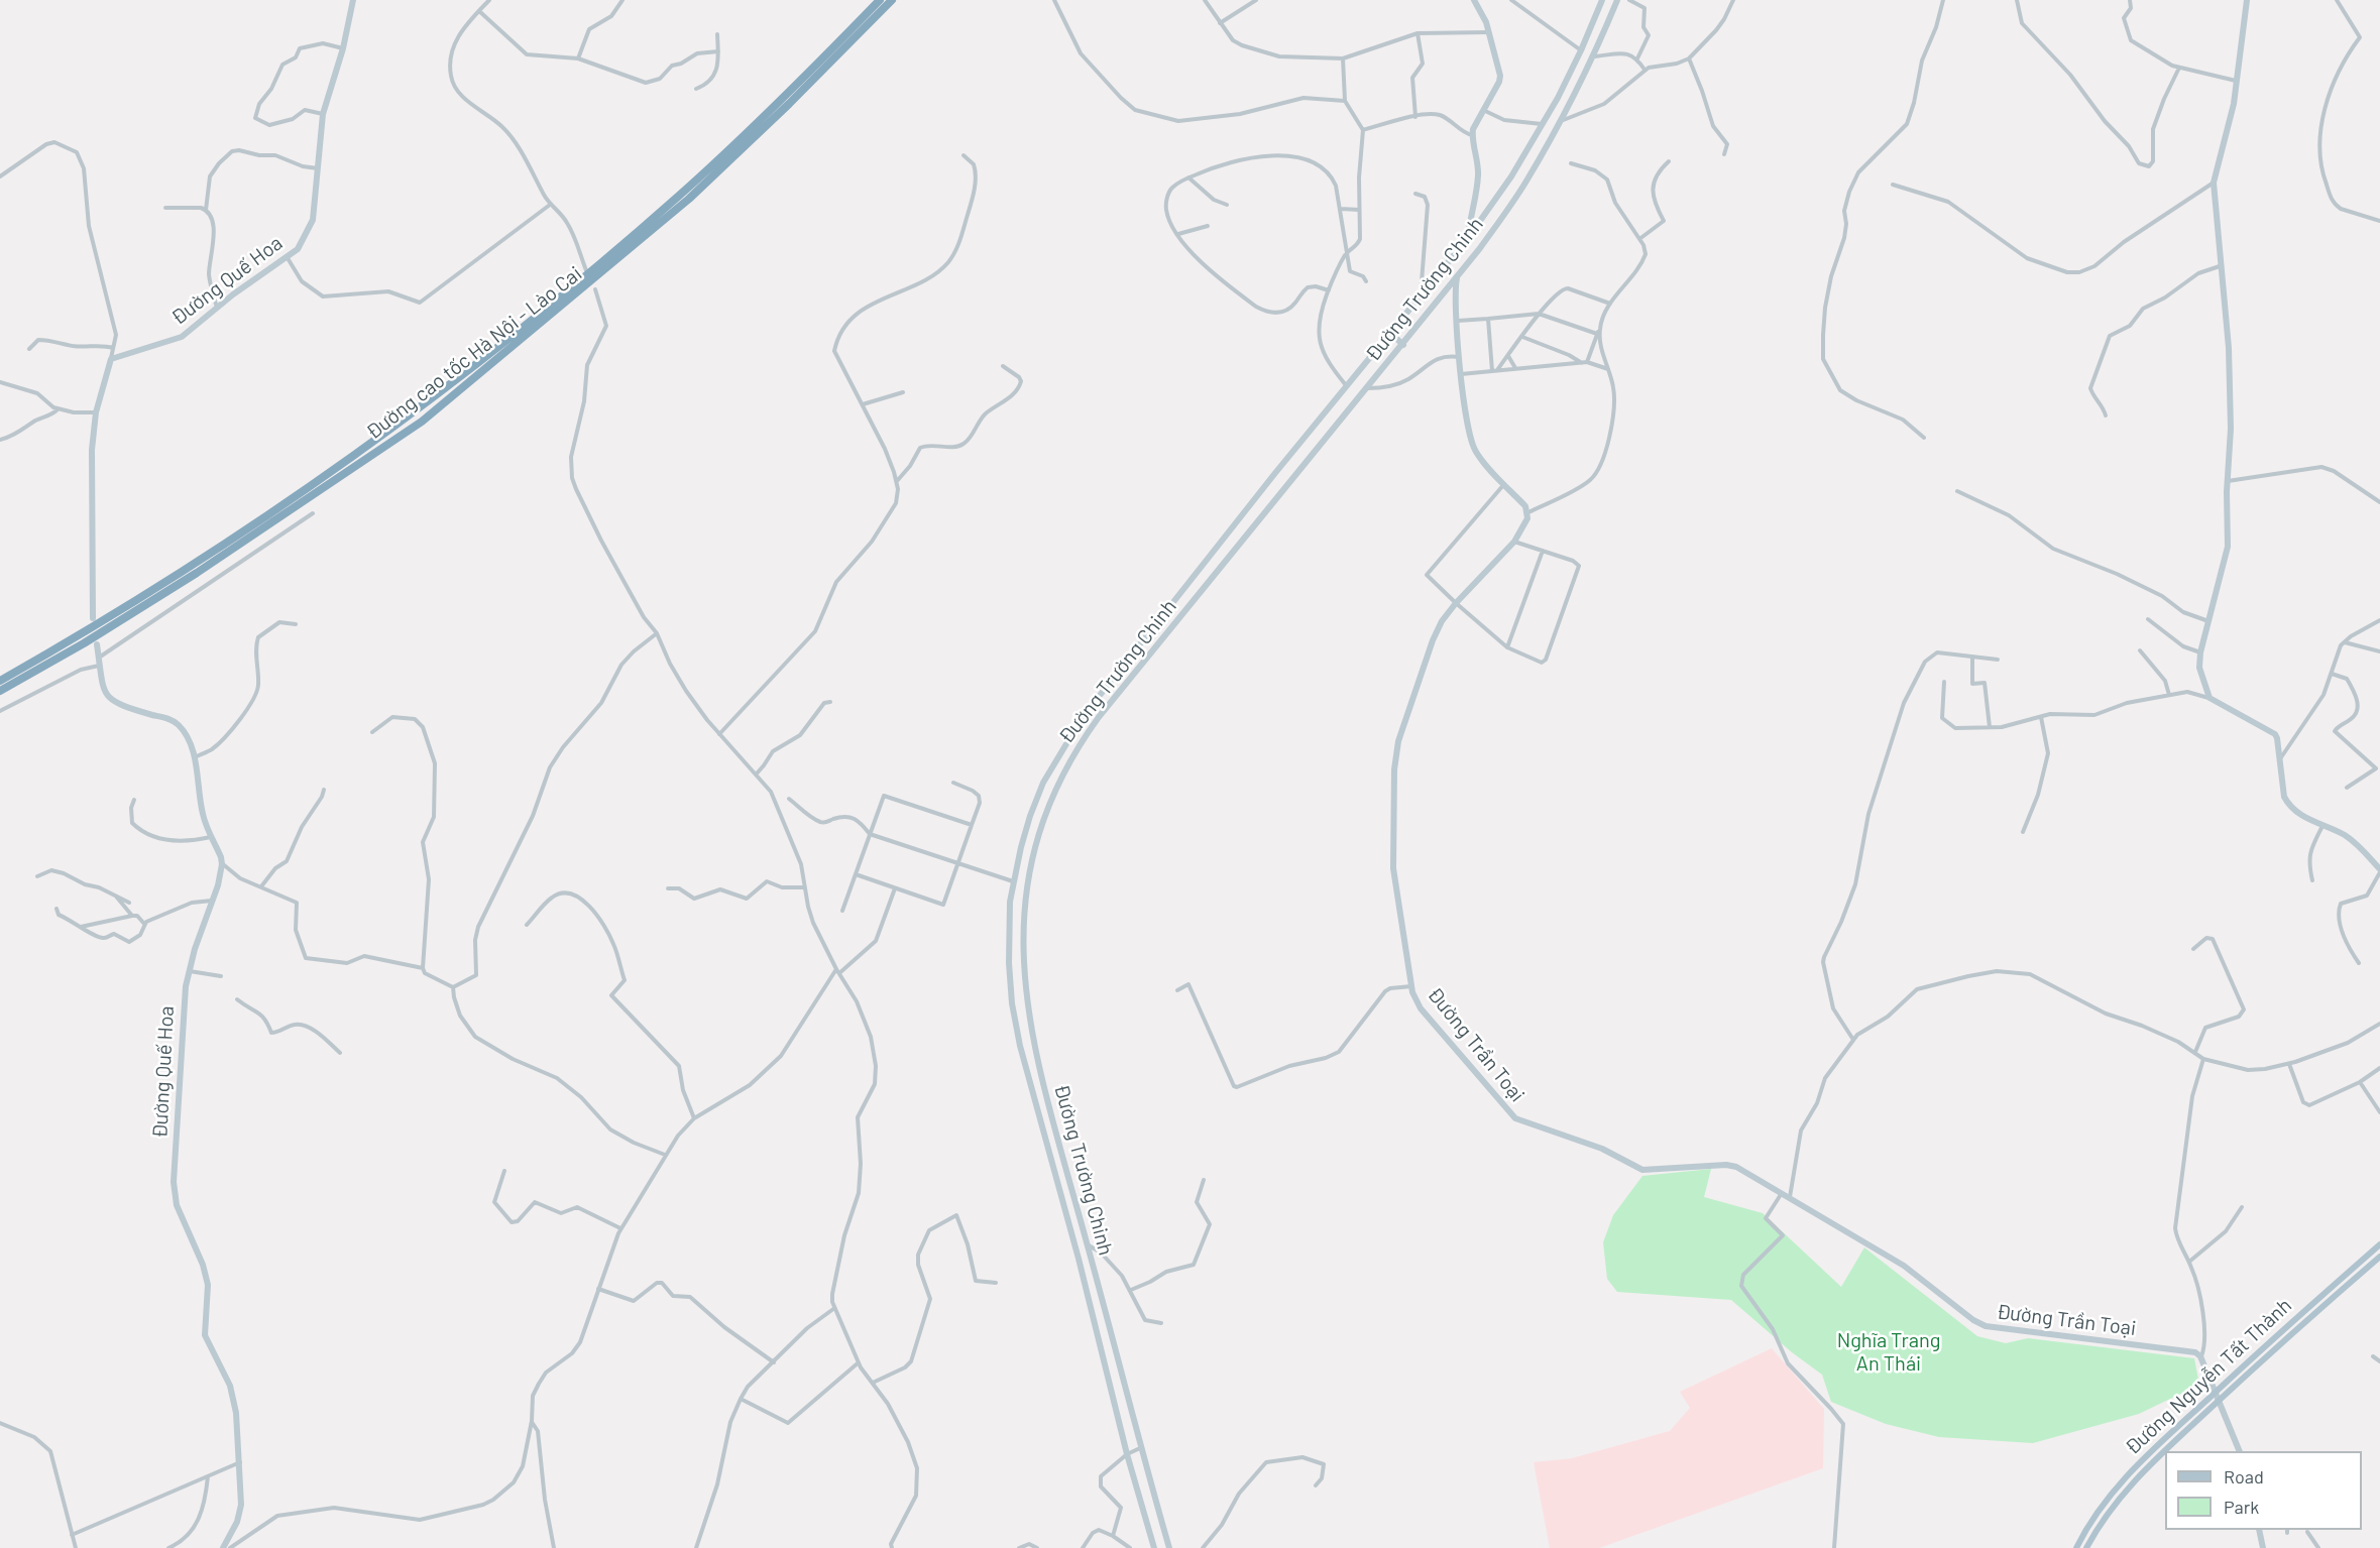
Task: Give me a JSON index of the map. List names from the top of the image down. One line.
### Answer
{"streets":{"highway":["Đường cao tốc Hà Nội - Lào Cai"],"main road":["Đường Nguyễn Tất Thành"],"street":["Đường Quế Hoa","Đường Trường Chinh","Đường Trần Toại"]},"parks":["Nghĩa Trang An Thái"],"legend":["Road","Park"]}
